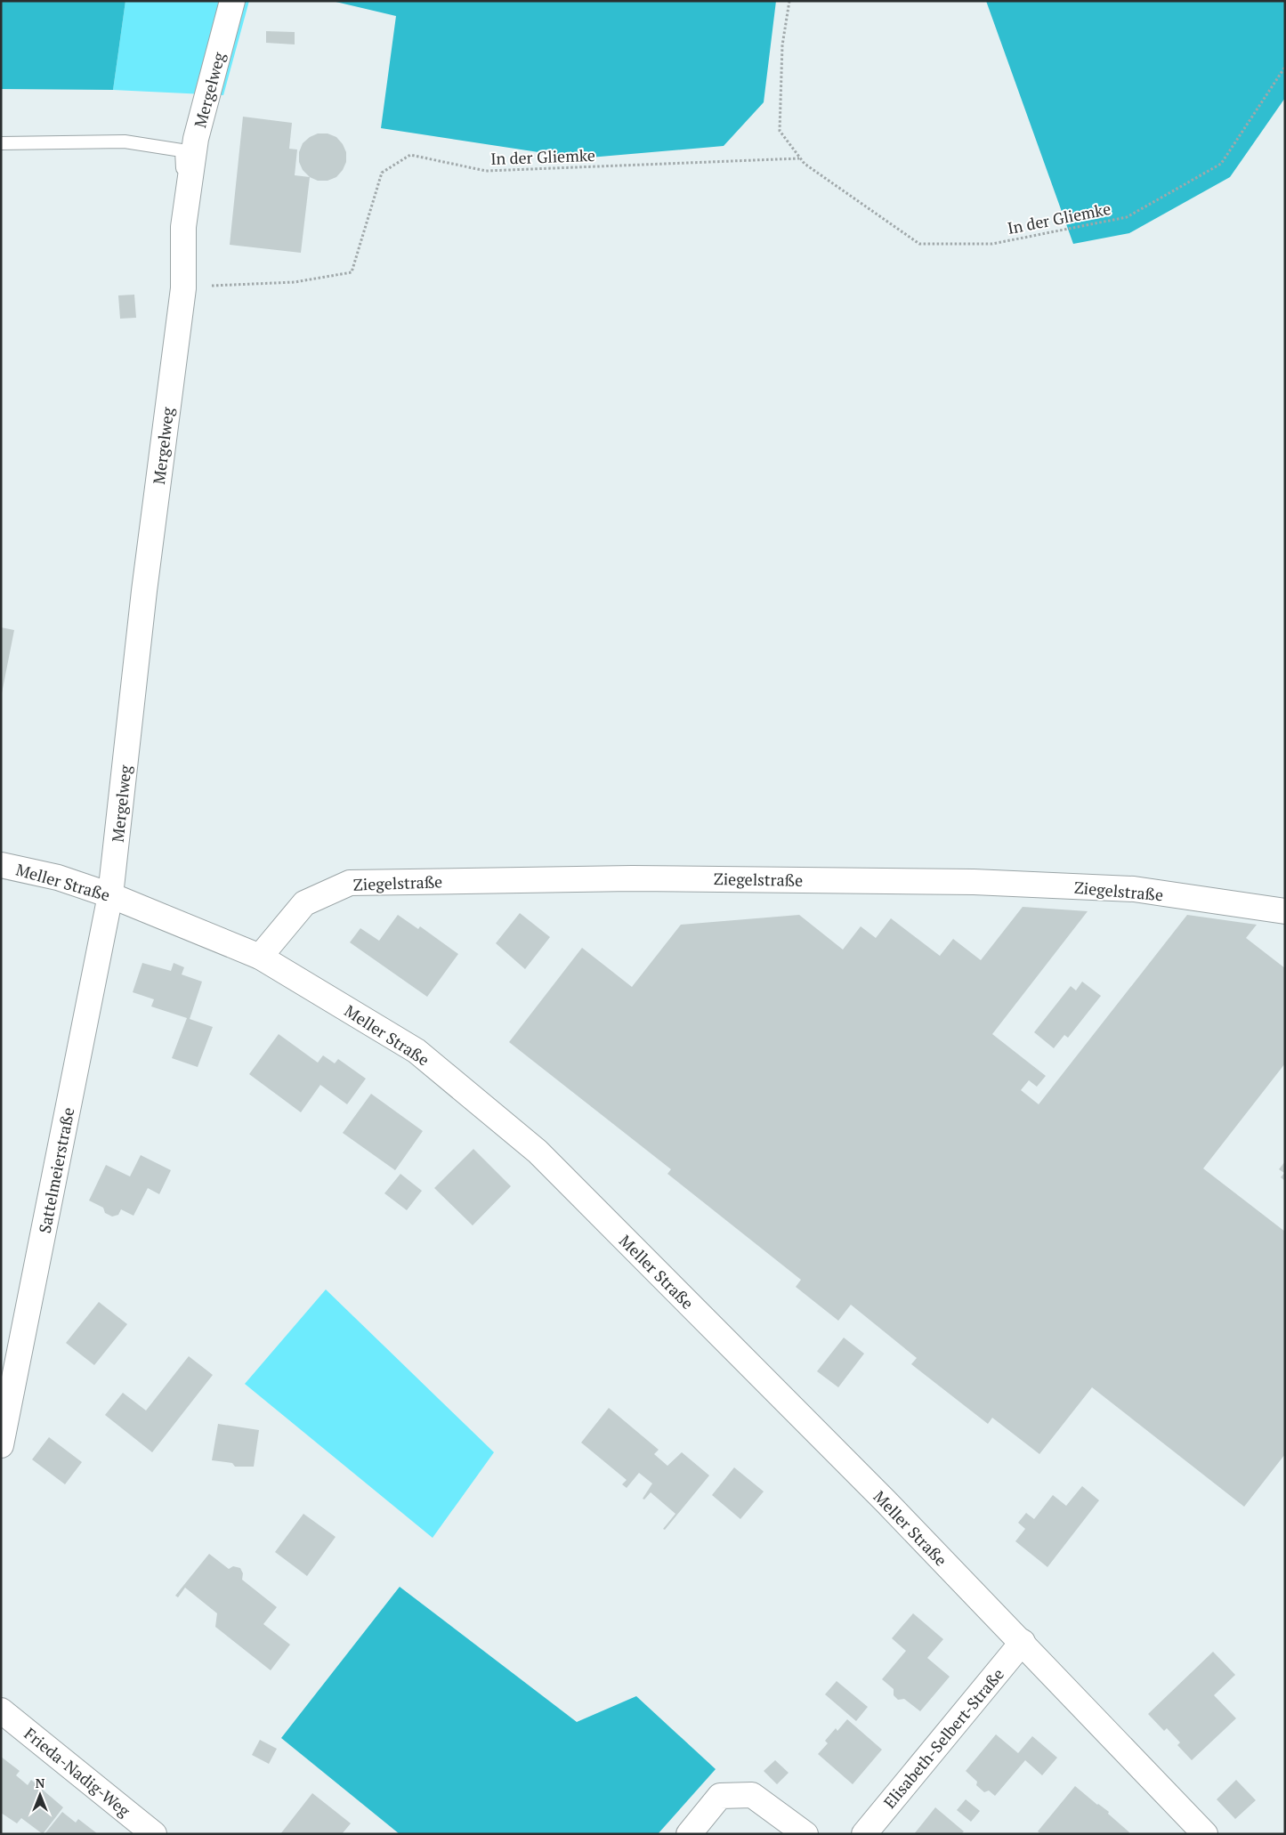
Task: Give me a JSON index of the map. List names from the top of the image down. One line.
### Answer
{"streets":{"street":["Mergelweg","Ziegelstraße","Meller Straße","Sattelmeierstraße","Elisabeth-Selbert-Straße","Frieda-Nadig-Weg"],"path":["In der Gliemke"]},"crossings":[["Mergelweg","In der Gliemke"],["Mergelweg","Meller Straße"],["Mergelweg","Sattelmeierstraße"],["Ziegelstraße","Meller Straße"],["Meller Straße","Sattelmeierstraße"],["Meller Straße","Elisabeth-Selbert-Straße"]],"north":"top"}
